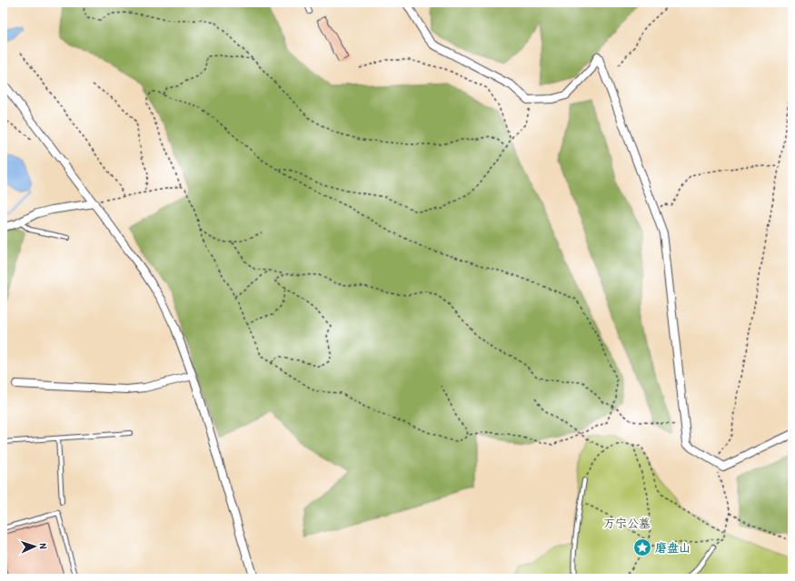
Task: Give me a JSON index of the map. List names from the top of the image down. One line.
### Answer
{"parks":["万宁公墓"],"places":{"place":["磨盘山"]},"north":"right"}
